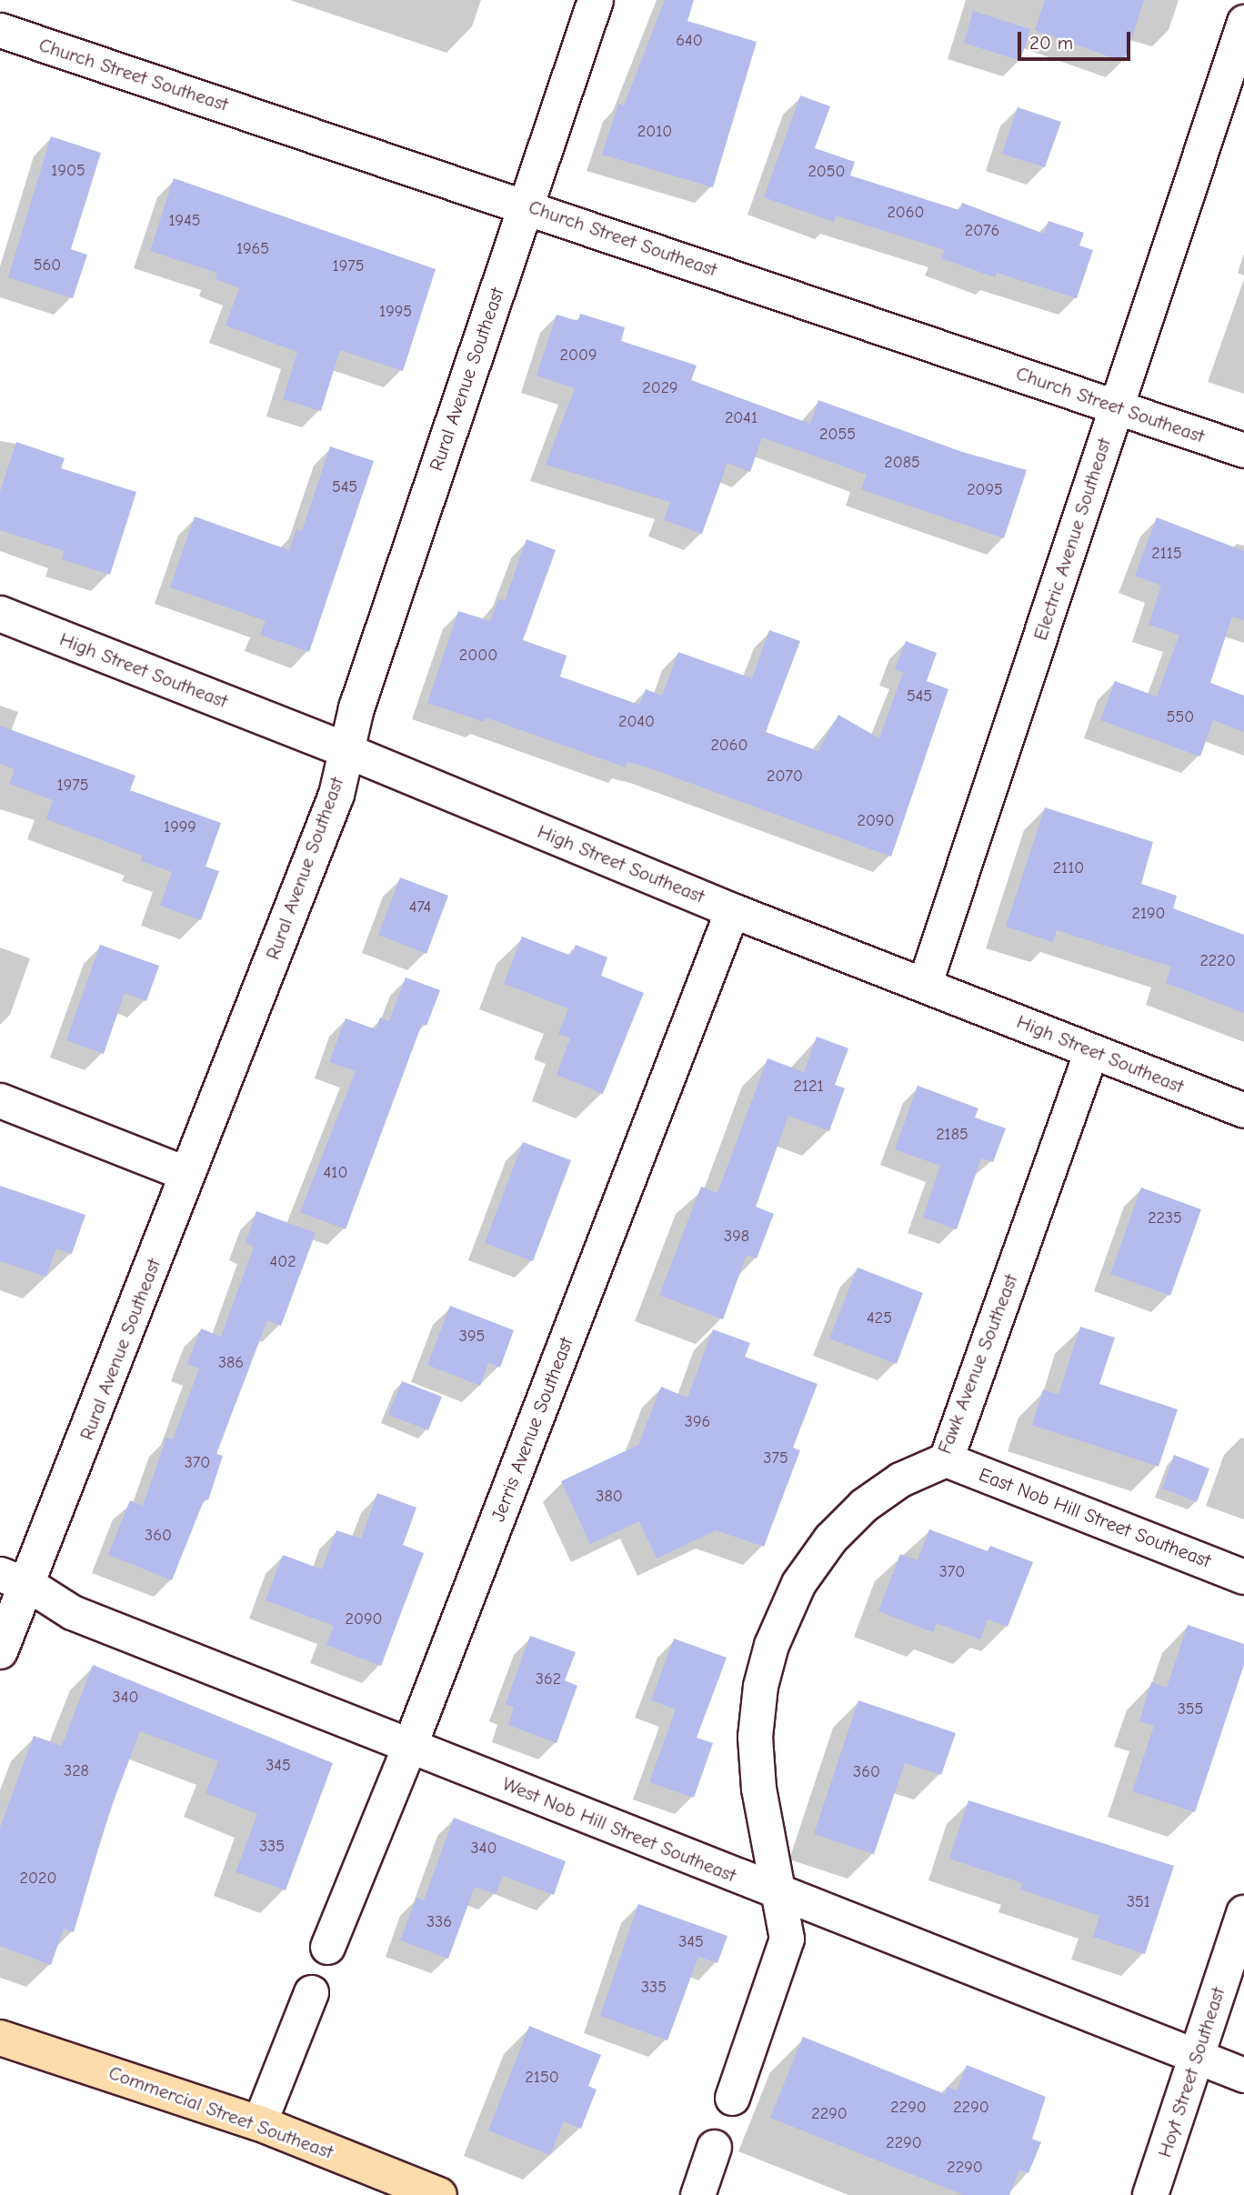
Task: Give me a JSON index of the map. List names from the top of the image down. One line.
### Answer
{"streets":{"main road":["Commercial Street Southeast"],"street":["Church Street Southeast","Rural Avenue Southeast","Electric Avenue Southeast","High Street Southeast","Fawk Avenue Southeast","Jerris Avenue Southeast","East Nob Hill Street Southeast","West Nob Hill Street Southeast","Hoyt Street Southeast"]},"crossings":[["Church Street Southeast","Rural Avenue Southeast"],["Church Street Southeast","Electric Avenue Southeast"],["Rural Avenue Southeast","High Street Southeast"],["Rural Avenue Southeast","West Nob Hill Street Southeast"],["Electric Avenue Southeast","High Street Southeast"],["High Street Southeast","Fawk Avenue Southeast"],["High Street Southeast","Jerris Avenue Southeast"],["Fawk Avenue Southeast","East Nob Hill Street Southeast"],["Fawk Avenue Southeast","West Nob Hill Street Southeast"],["Jerris Avenue Southeast","West Nob Hill Street Southeast"],["West Nob Hill Street Southeast","Hoyt Street Southeast"]],"house_numbers":["640","2010","1905","2050","2060","1945","2076","1965","560","1975","1995","2009","2029","2041","2055","2085","545","2095","2115","2000","545","550","2040","2060","2070","1975","2090","1999","2110","474","2190","2220","2121","2185","410","2235","398","402","425","395","386","396","375","370","380","360","370","2090","362","340","355","345","328","360","335","340","2020","351","336","345","335","2150","2290","2290","2290","2290","2290"],"scale_bar":"20 m"}
